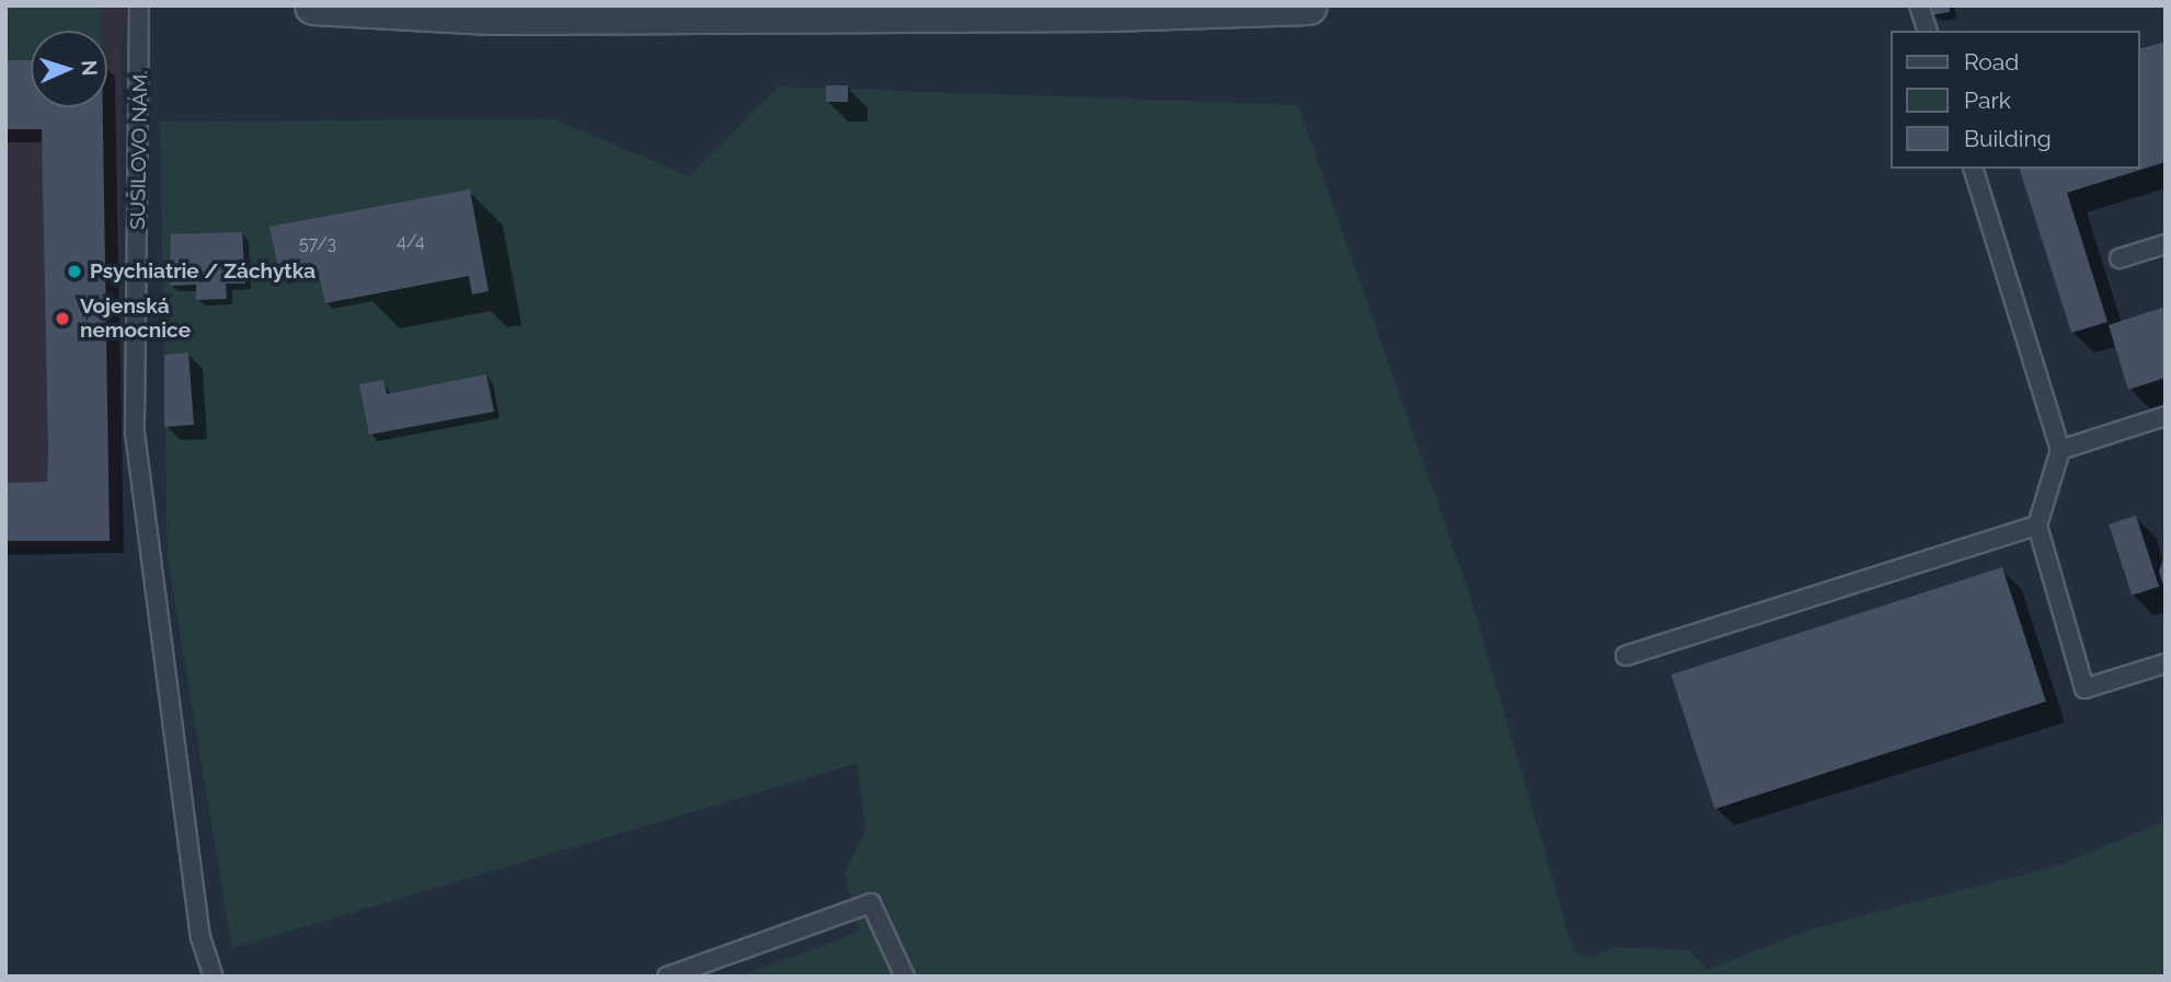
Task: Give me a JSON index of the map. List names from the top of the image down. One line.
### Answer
{"streets":{"lane":["SUŠILOVO NÁM."]},"places":["Psychiatrie / Záchytka","Vojenská nemocnice"],"house_numbers":["4/4","57/3"],"legend":["Road","Park","Building"],"north":"right"}
